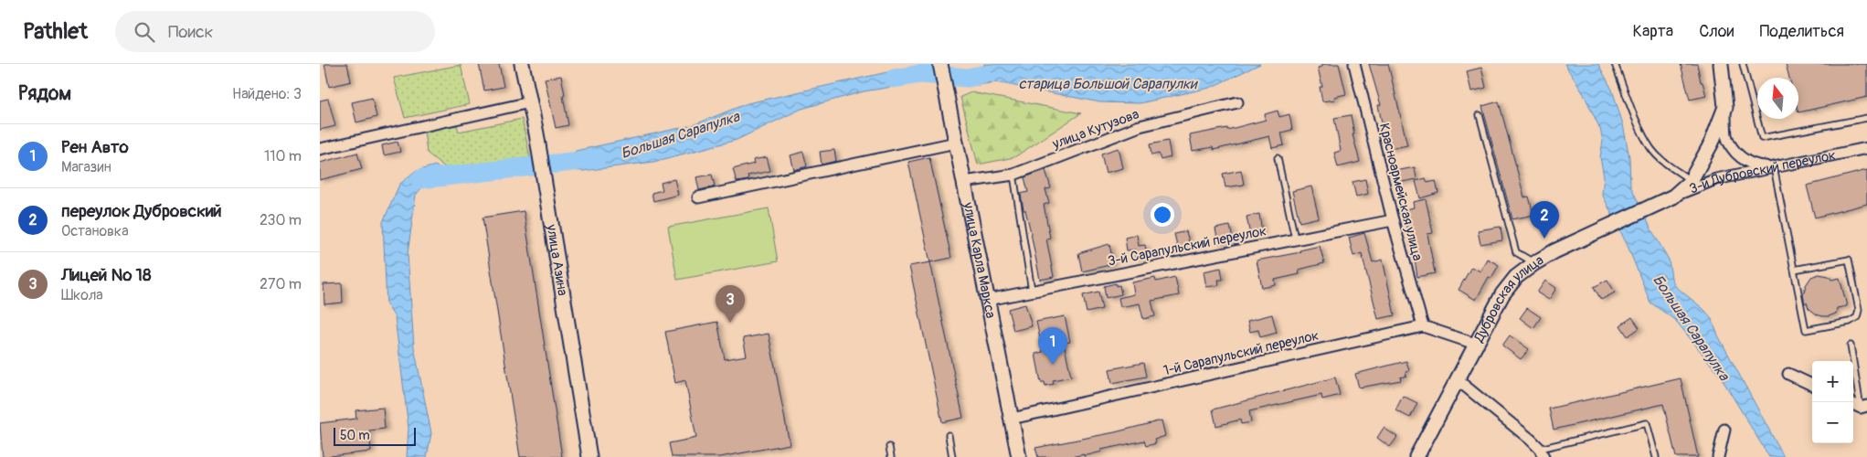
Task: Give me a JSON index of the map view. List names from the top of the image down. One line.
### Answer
{"streets":{"main road":["улица Азина","улица Карла Маркса","Дубровская улица"],"street":["улица Кутузова","3-й Дубровский переулок","Красноармейская улица","3-й Сарапульский переулок","1-й Сарапульский переулок"]},"crossings":[["улица Кутузова","улица Карла Маркса"],["3-й Дубровский переулок","Дубровская улица"],["Красноармейская улица","3-й Сарапульский переулок"],["Красноармейская улица","1-й Сарапульский переулок"],["3-й Сарапульский переулок","улица Карла Маркса"],["улица Карла Маркса","1-й Сарапульский переулок"]],"water":["старица Большой Сарапулки","Большая Сарапулка"],"scale_bar":"50 m","north":"top","page":{"header":"Pathlet","search":"Поиск","nav":["Карта","Слои","Поделиться"],"heading":["Рядом","Найдено: 3"],"list":[{"mark":"1","name":"Рен Авто","note":"Магазин","value":"110 m"},{"mark":"2","name":"переулок Дубровский","note":"Остановка","value":"230 m"},{"mark":"3","name":"Лицей № 18","note":"Школа","value":"270 m"}],"pins":["2","3","1"],"map_buttons":["+","−"],"scale":"50 m"}}
